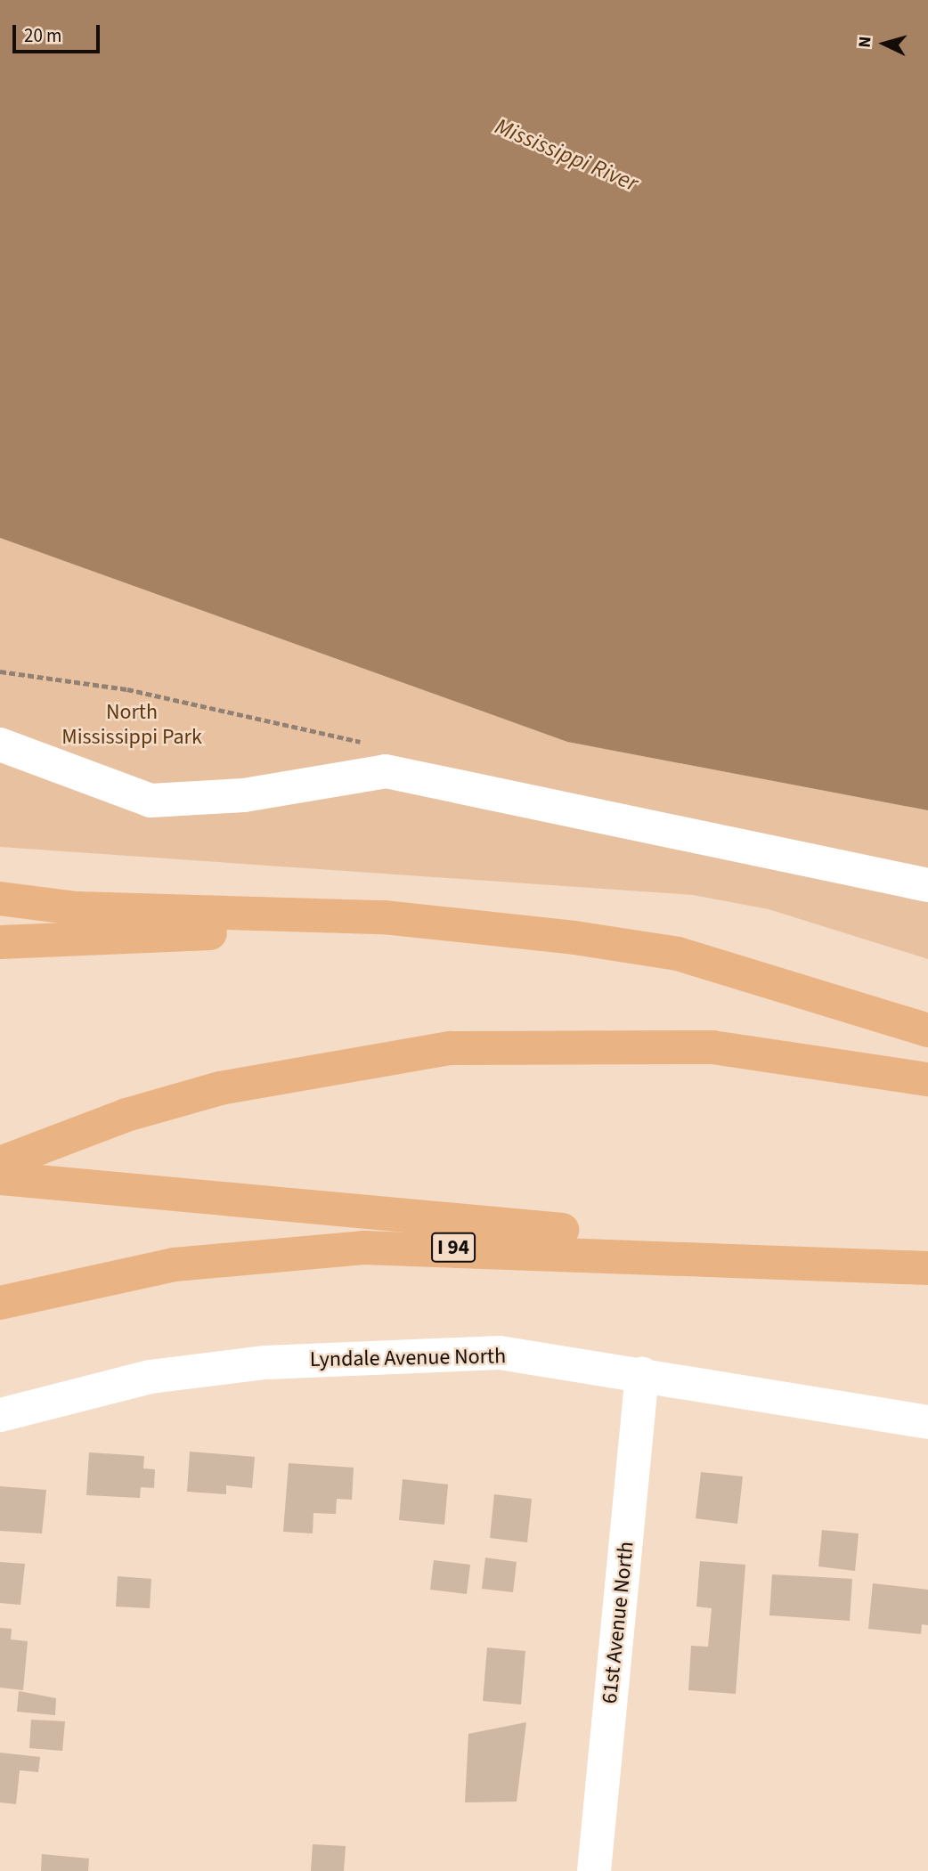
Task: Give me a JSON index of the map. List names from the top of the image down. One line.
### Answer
{"streets":{"highway":["I 94"],"street":["Lyndale Avenue North","61st Avenue North"]},"crossings":[["Lyndale Avenue North","61st Avenue North"]],"water":["Mississippi River"],"parks":["North Mississippi Park"],"scale_bar":"20 m","north":"left"}
